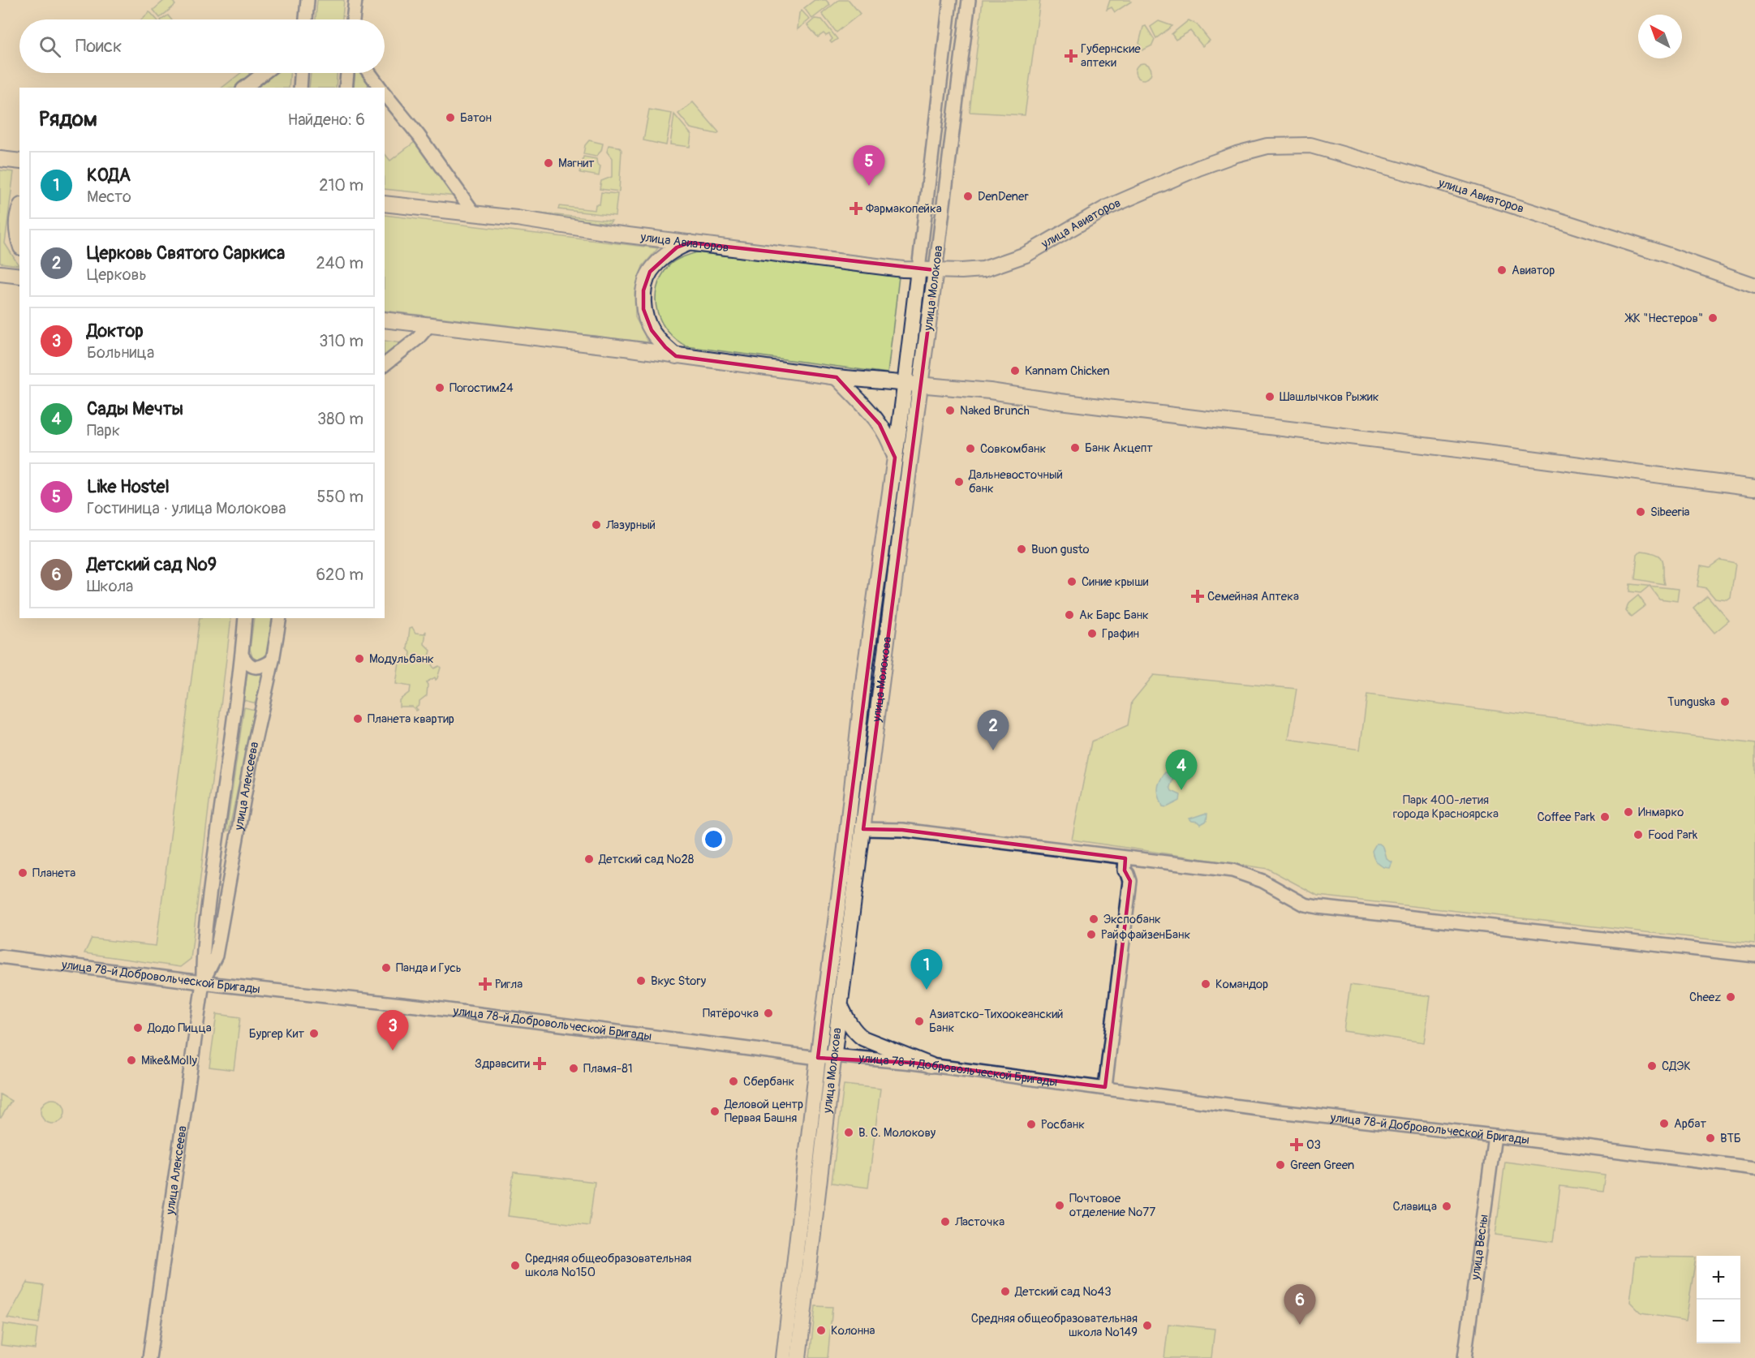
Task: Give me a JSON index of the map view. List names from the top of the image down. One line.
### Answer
{"streets":{"main road":["улица Авиаторов","улица Молокова"],"street":["улица Алексеева","улица 78-й Добровольческой Бригады","улица Весны"]},"crossings":[["улица Авиаторов","улица Молокова"],["улица Молокова","улица 78-й Добровольческой Бригады"],["улица Алексеева","улица 78-й Добровольческой Бригады"],["улица 78-й Добровольческой Бригады","улица Весны"]],"parks":["Парк 400-летия города Красноярска"],"places":{"health":["Губернские аптеки","Фармакопейка","Семейная Аптека","Ригла","Здравсити","O3"],"other":["Батон","Магнит","DenDener","Авиатор","ЖК \"Нестеров\"","Kannam Chicken","Погостим24","Шашлычков Рыжик","Naked Brunch","Банк Акцепт","Совкомбанк","Дальневосточный банк","Sibeeria","Лазурный","Buon gusto","Синие крыши","Ак Барс Банк","Графин","Модульбанк","Tunguska","Планета квартир","Инмарко","Coffee Park","Food Park","Детский сад №28","Планета","Экспобанк","РайффайзенБанк","Панда и Гусь","Вкус Story","Командор","Cheez","Пятёрочка","Азиатско-Тихоокеанский Банк","Додо Пицца","Бургер Кит","Mike&Molly","СДЭК","Пламя-81","Сбербанк","Деловой центр Первая Башня","Арбат","Росбанк","В. С. Молокову","ВТБ","Green Green","Почтовое отделение №77","Славица","Ласточка","Средняя общеобразовательная школа №150","Детский сад №43","Средняя общеобразовательная школа №149","Колонна"]},"north":"top left","page":{"search":"Поиск","heading":["Рядом","Найдено: 6"],"pins":["5","2","4","1","3","6"],"list":[{"mark":"1","name":"КОДА","note":"Место","value":"210 m"},{"mark":"2","name":"Церковь Святого Саркиса","note":"Церковь","value":"240 m"},{"mark":"3","name":"Доктор","note":"Больница","value":"310 m"},{"mark":"4","name":"Сады Мечты","note":"Парк","value":"380 m"},{"mark":"5","name":"Like Hostel","note":"Гостиница · улица Молокова","value":"550 m"},{"mark":"6","name":"Детский сад №9","note":"Школа","value":"620 m"}],"map_buttons":["+","−"]}}
